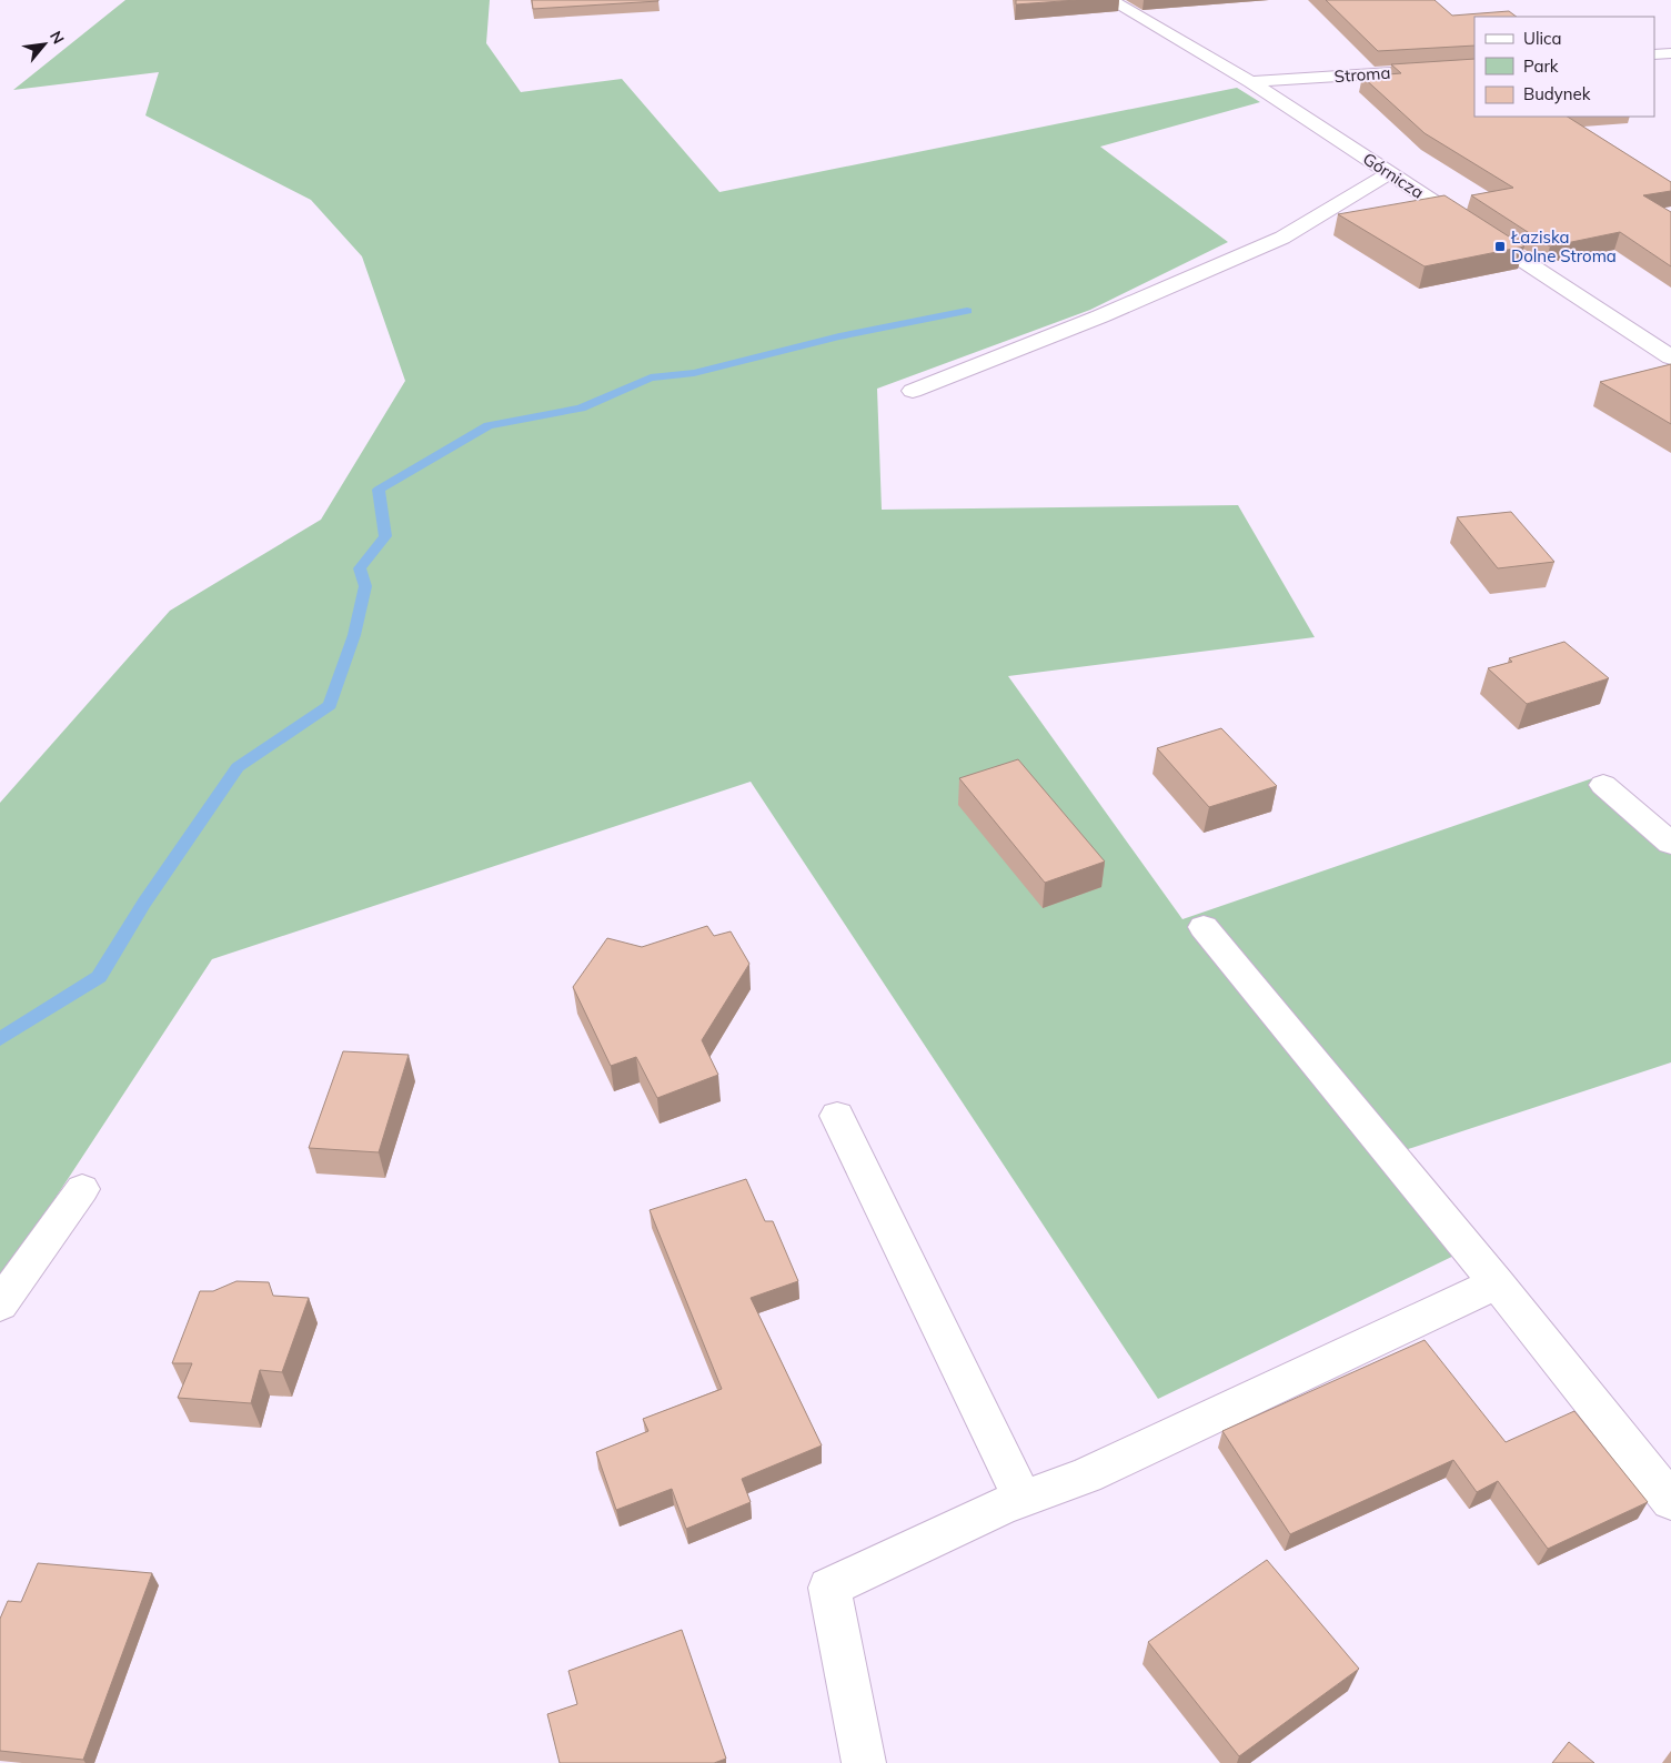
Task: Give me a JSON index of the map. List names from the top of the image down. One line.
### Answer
{"streets":{"street":["Stroma","Górnicza"]},"crossings":[["Stroma","Górnicza"]],"places":{"transit":["Łaziska Dolne Stroma"]},"legend":["Ulica","Park","Budynek"],"north":"top right"}
